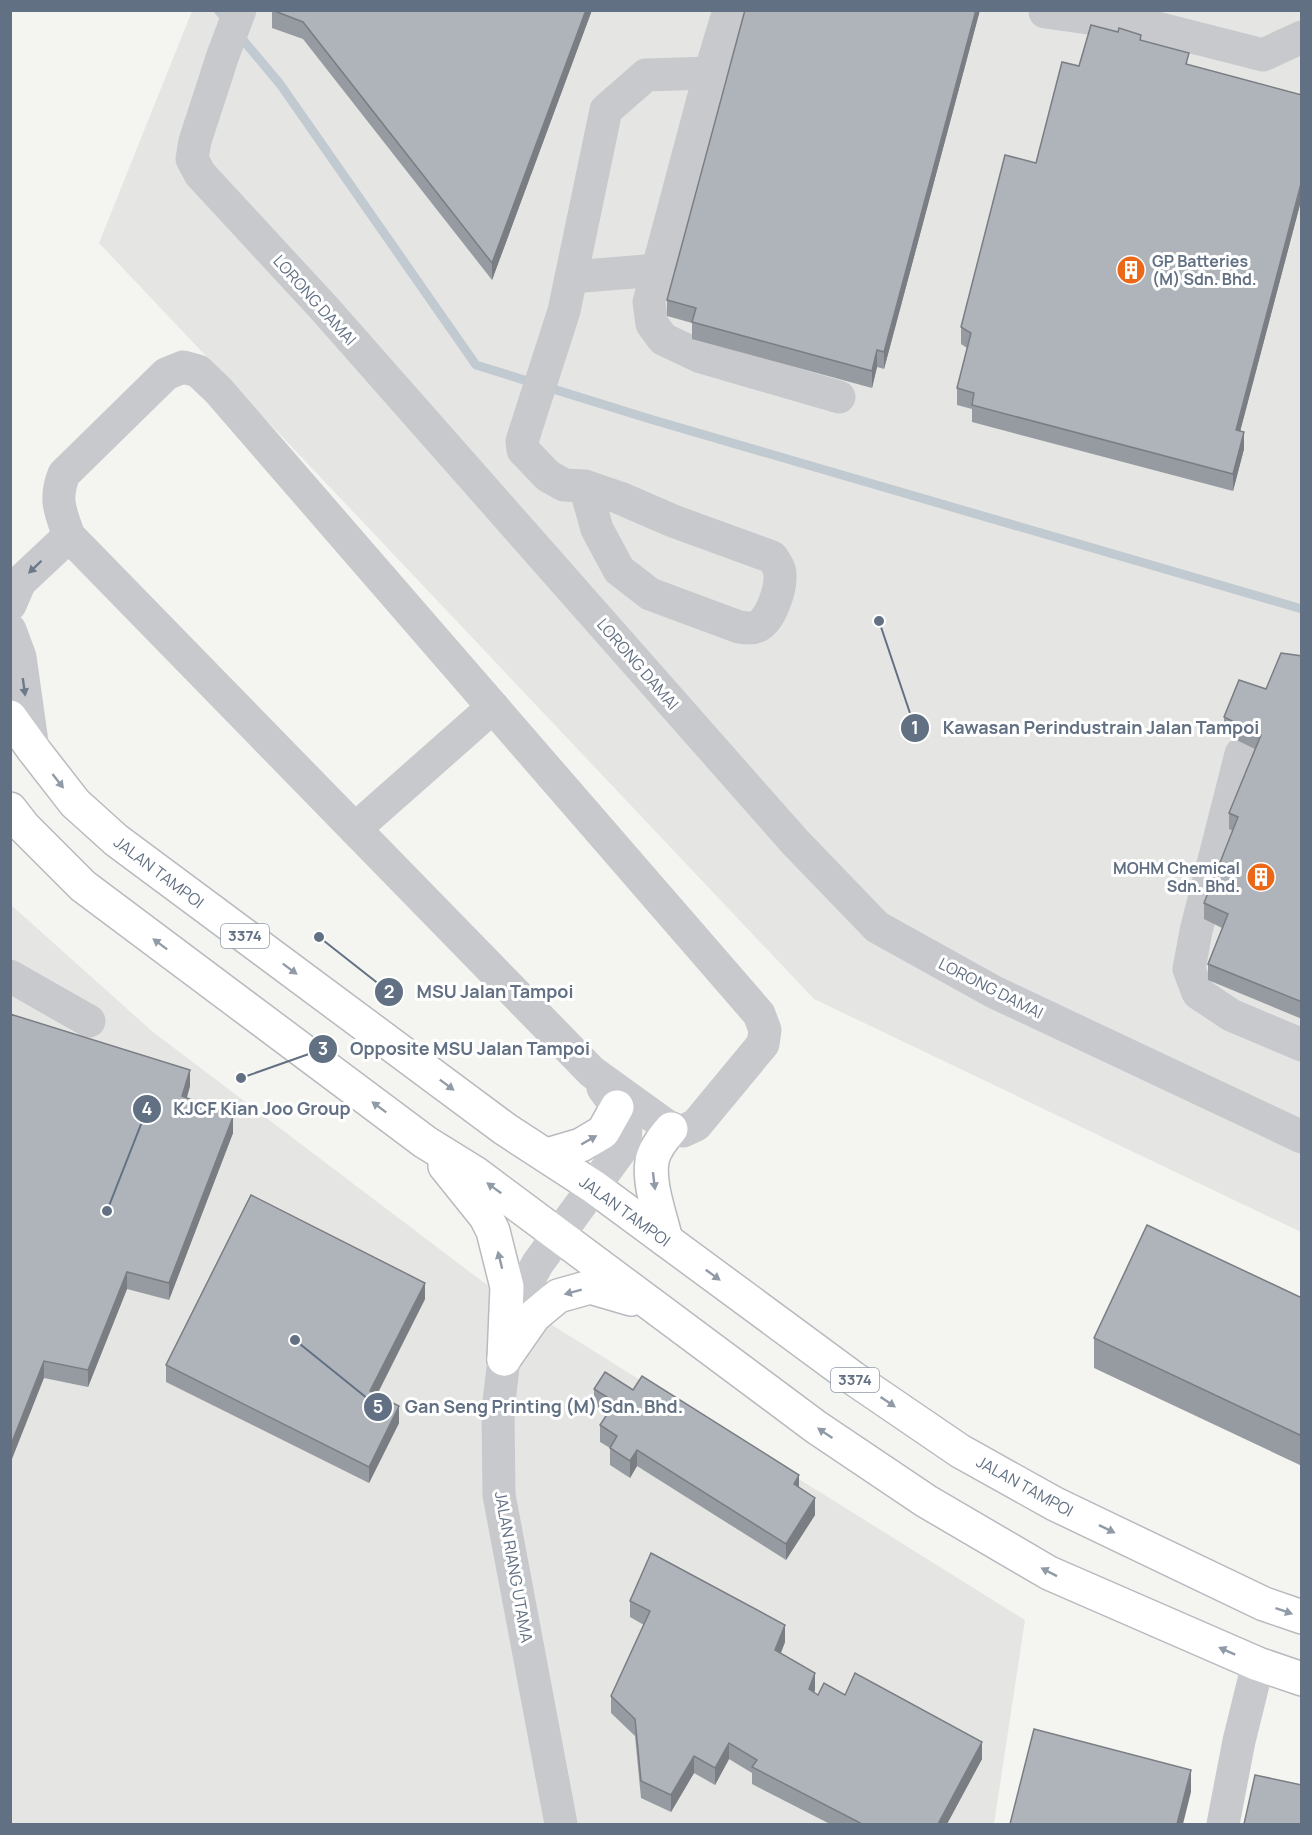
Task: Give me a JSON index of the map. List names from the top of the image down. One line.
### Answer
{"streets":{"main road":["JALAN TAMPOI","3374"],"street":["LORONG DAMAI","JALAN RIANG UTAMA"]},"crossings":[["JALAN TAMPOI","JALAN RIANG UTAMA"]],"places":{"building":["GP Batteries (M) Sdn. Bhd.","MOHM Chemical Sdn. Bhd."],"other":["Kawasan Perindustrain Jalan Tampoi","MSU Jalan Tampoi","Opposite MSU Jalan Tampoi","KJCF Kian Joo Group","Gan Seng Printing (M) Sdn. Bhd."]}}
